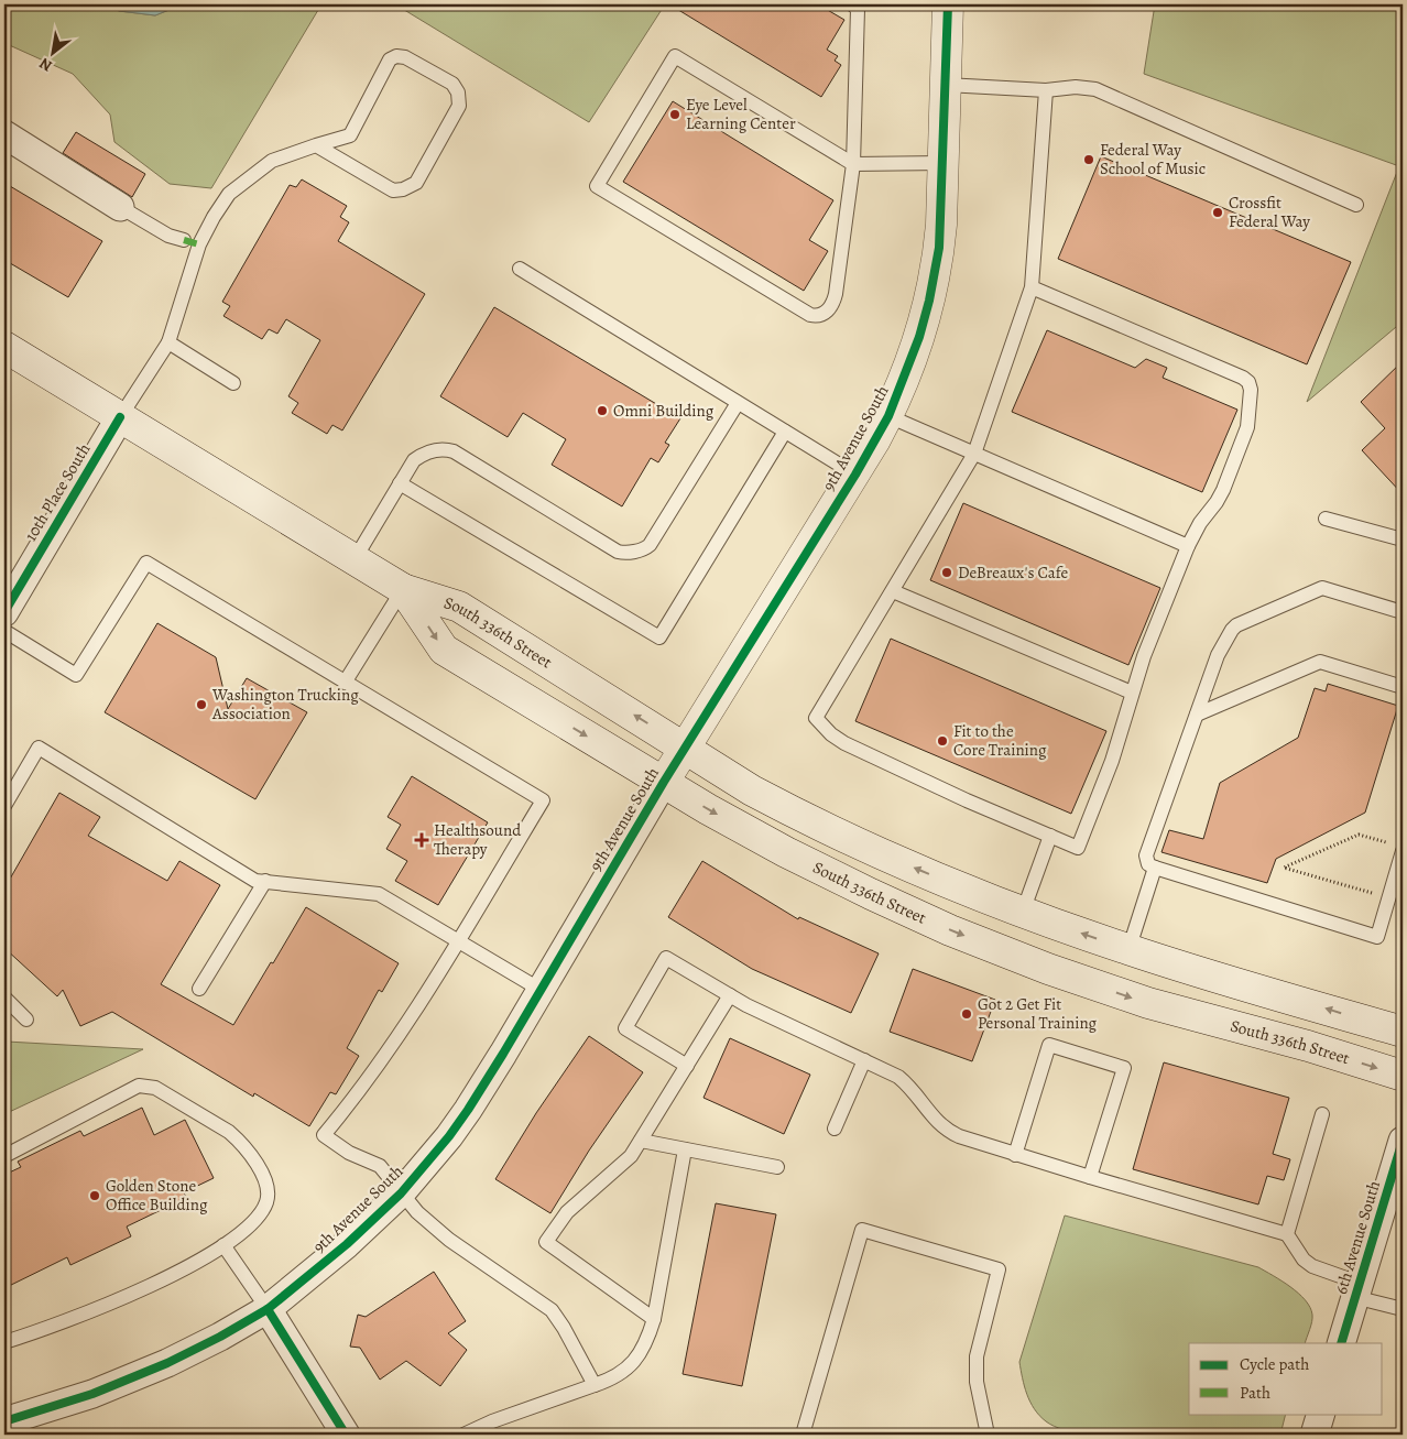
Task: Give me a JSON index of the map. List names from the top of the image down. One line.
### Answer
{"streets":{"main road":["9th Avenue South","South 336th Street"],"street":["10th Place South","6th Avenue South"]},"crossings":[["9th Avenue South","South 336th Street"],["10th Place South","South 336th Street"]],"places":{"other":["Eye Level Learning Center","Federal Way School of Music","Crossfit Federal Way","Omni Building","DeBreaux's Cafe","Washington Trucking Association","Fit to the Core Training","Got 2 Get Fit Personal Training","Golden Stone Office Building"],"health":["Healthsound Therapy"]},"legend":["Cycle path","Path"],"north":"bottom left"}
